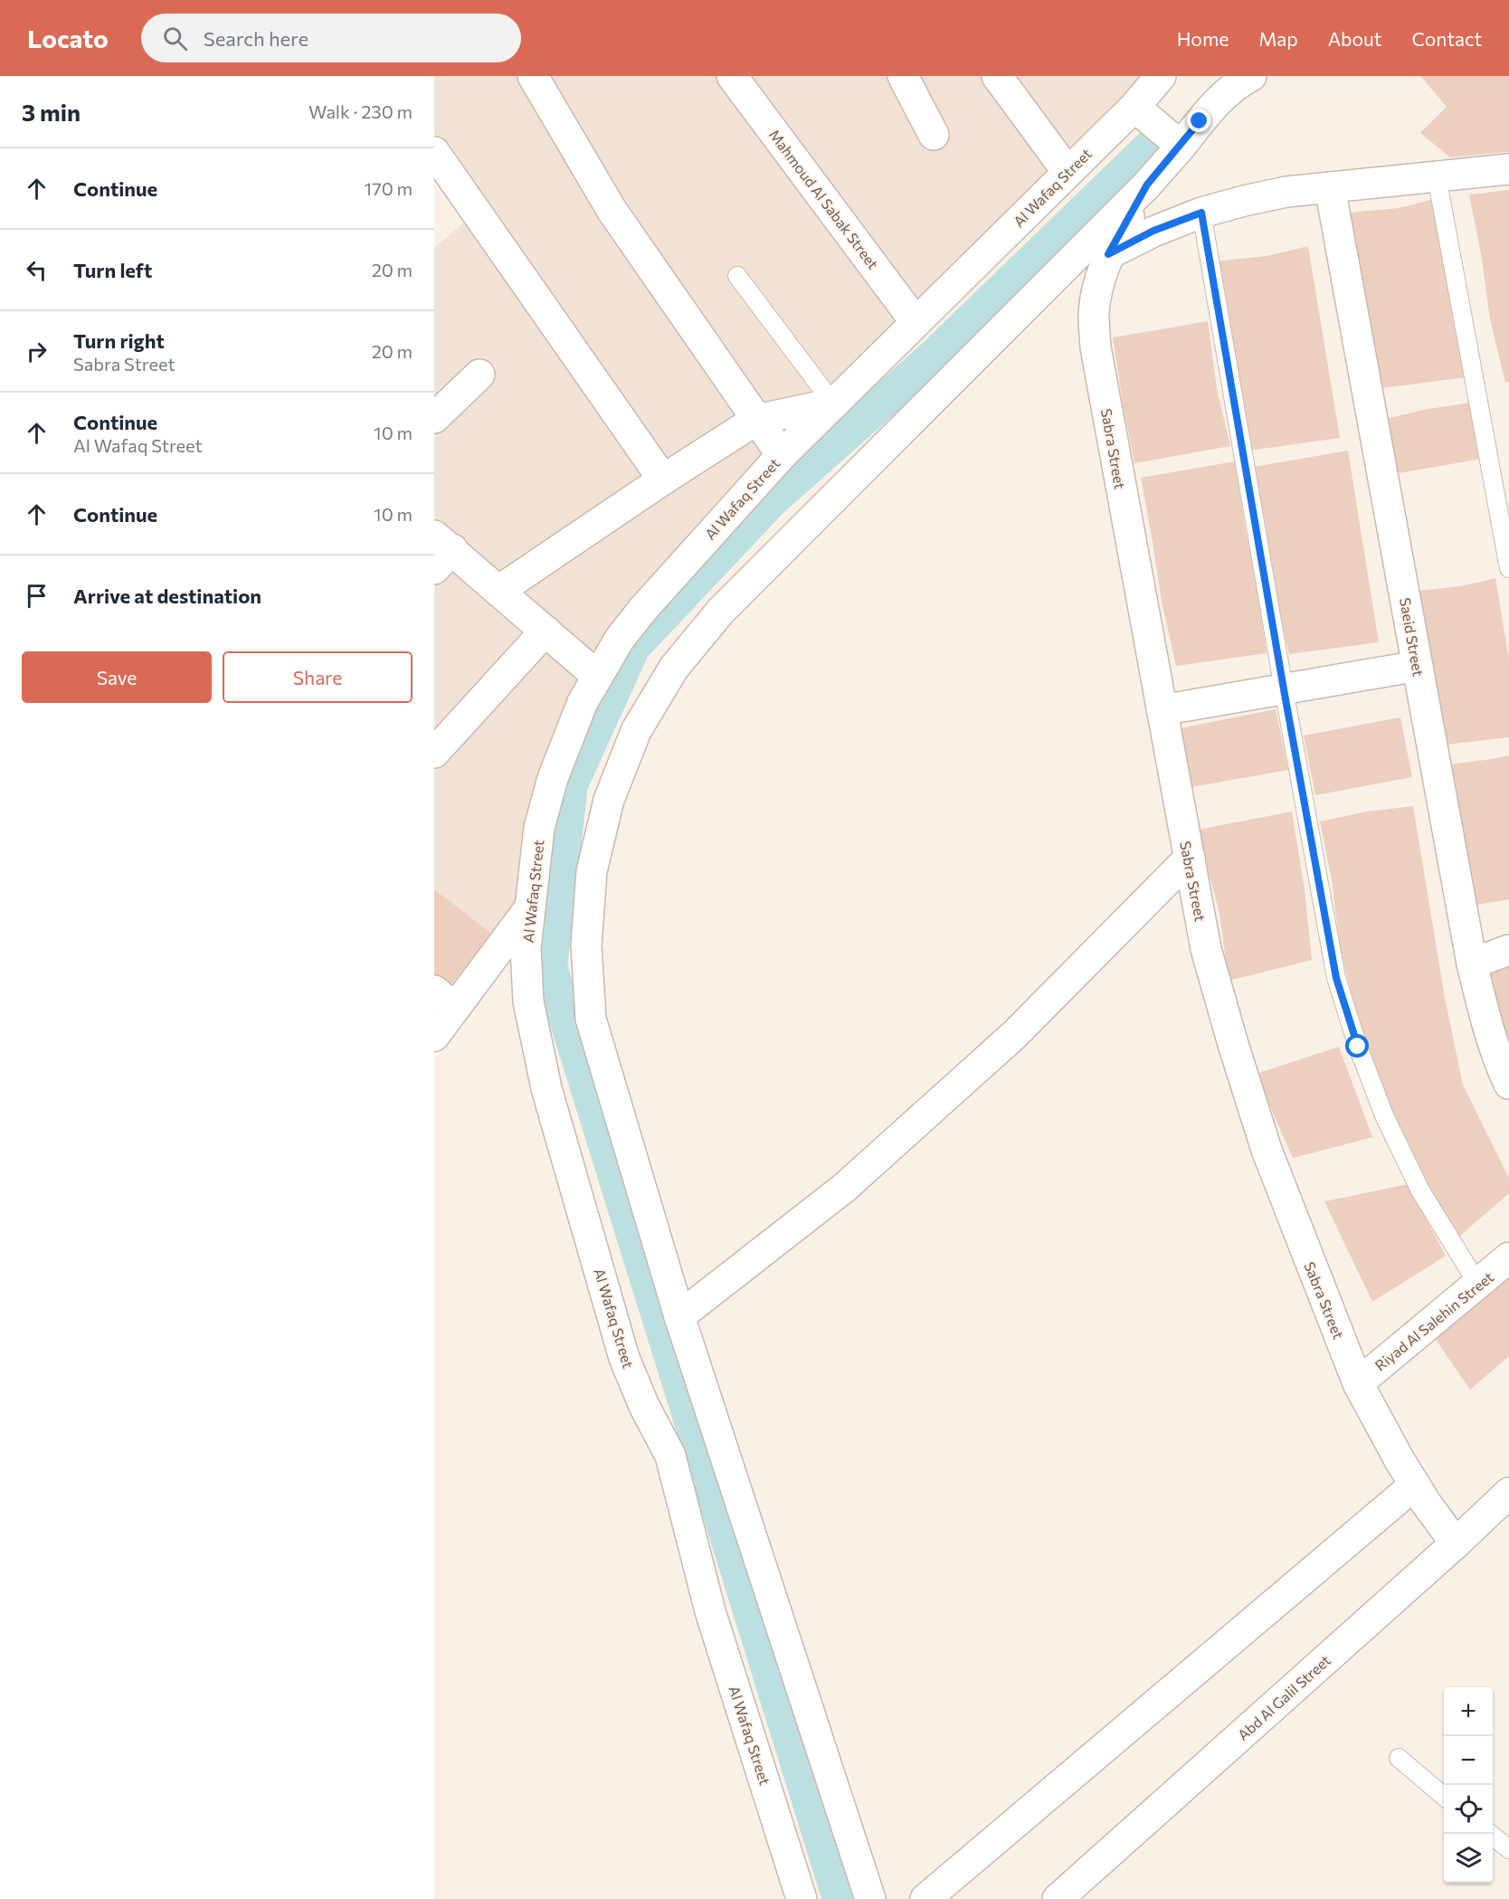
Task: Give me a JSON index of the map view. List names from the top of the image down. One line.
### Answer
{"streets":{"street":["Al Wafaq Street","Mahmoud Al Sabak Street","Sabra Street","Saeid Street","Riyad Al Salehin Street","Abd Al Galil Street"]},"crossings":[["Al Wafaq Street","Mahmoud Al Sabak Street"],["Sabra Street","Riyad Al Salehin Street"],["Sabra Street","Abd Al Galil Street"]],"page":{"header":"Locato","search":"Search here","nav":["Home","Map","About","Contact"],"heading":["3 min","Walk · 230 m"],"list":[["Continue","170 m"],["Turn left","20 m"],["Turn right","Sabra Street","20 m"],["Continue","Al Wafaq Street","10 m"],["Continue","10 m"],"Arrive at destination"],"buttons":["Save","Share"],"map_buttons":["+","−"]}}
